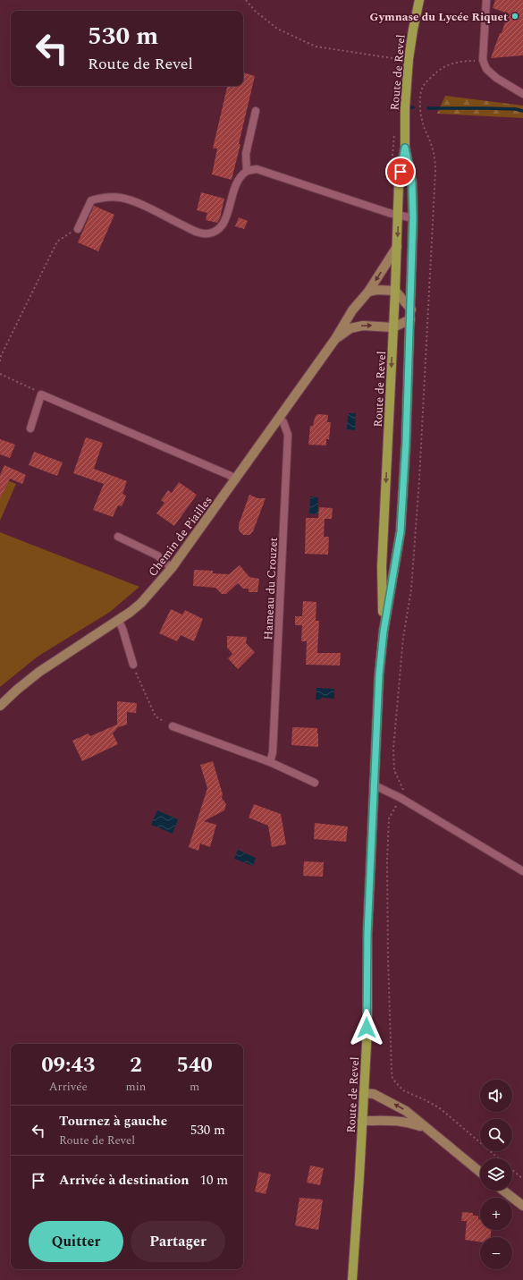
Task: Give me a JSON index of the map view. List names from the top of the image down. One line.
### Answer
{"streets":{"main road":["Route de Revel"],"street":["Chemin de Piailles"],"lane":["Hameau du Crouzet"]},"crossings":[["Route de Revel","Chemin de Piailles"],["Chemin de Piailles","Hameau du Crouzet"]],"places":["Gymnase du Lycée Riquet"],"page":{"turn":["530 m","Route de Revel"],"eta":["09:43","Arrivée","2","min","540","m"],"map_buttons":["+","−"],"list":[{"name":"Tournez à gauche","note":"Route de Revel","value":"530 m"},{"name":"Arrivée à destination","value":"10 m"}],"buttons":["Quitter","Partager"]}}
